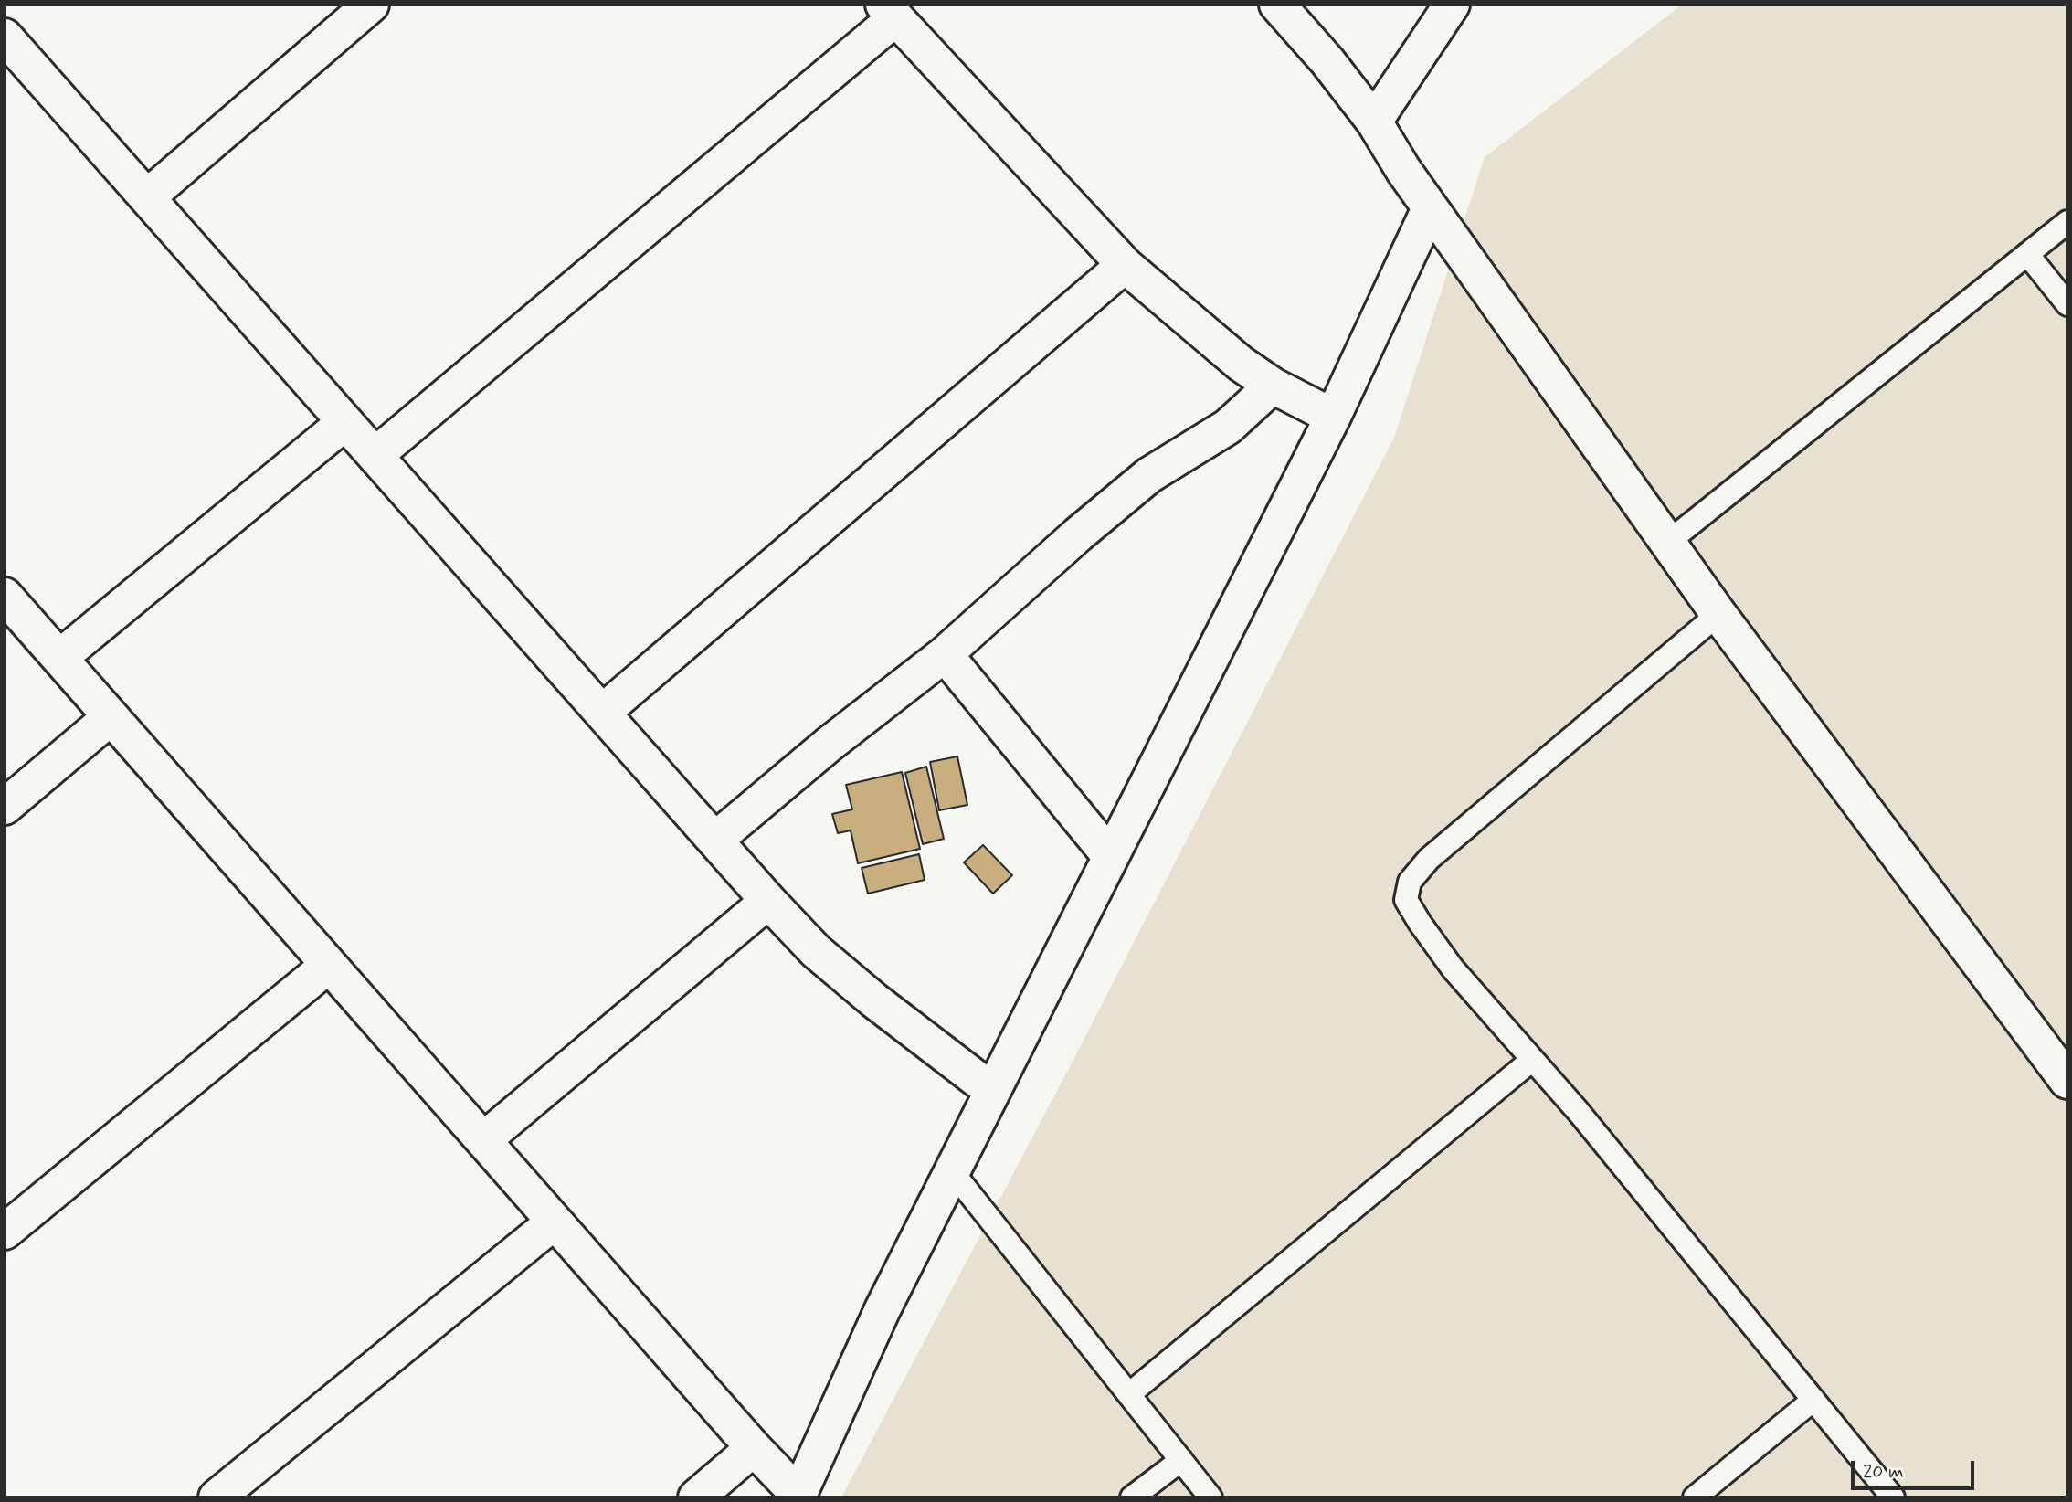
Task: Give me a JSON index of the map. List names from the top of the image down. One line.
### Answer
{"scale_bar":"20 m"}
